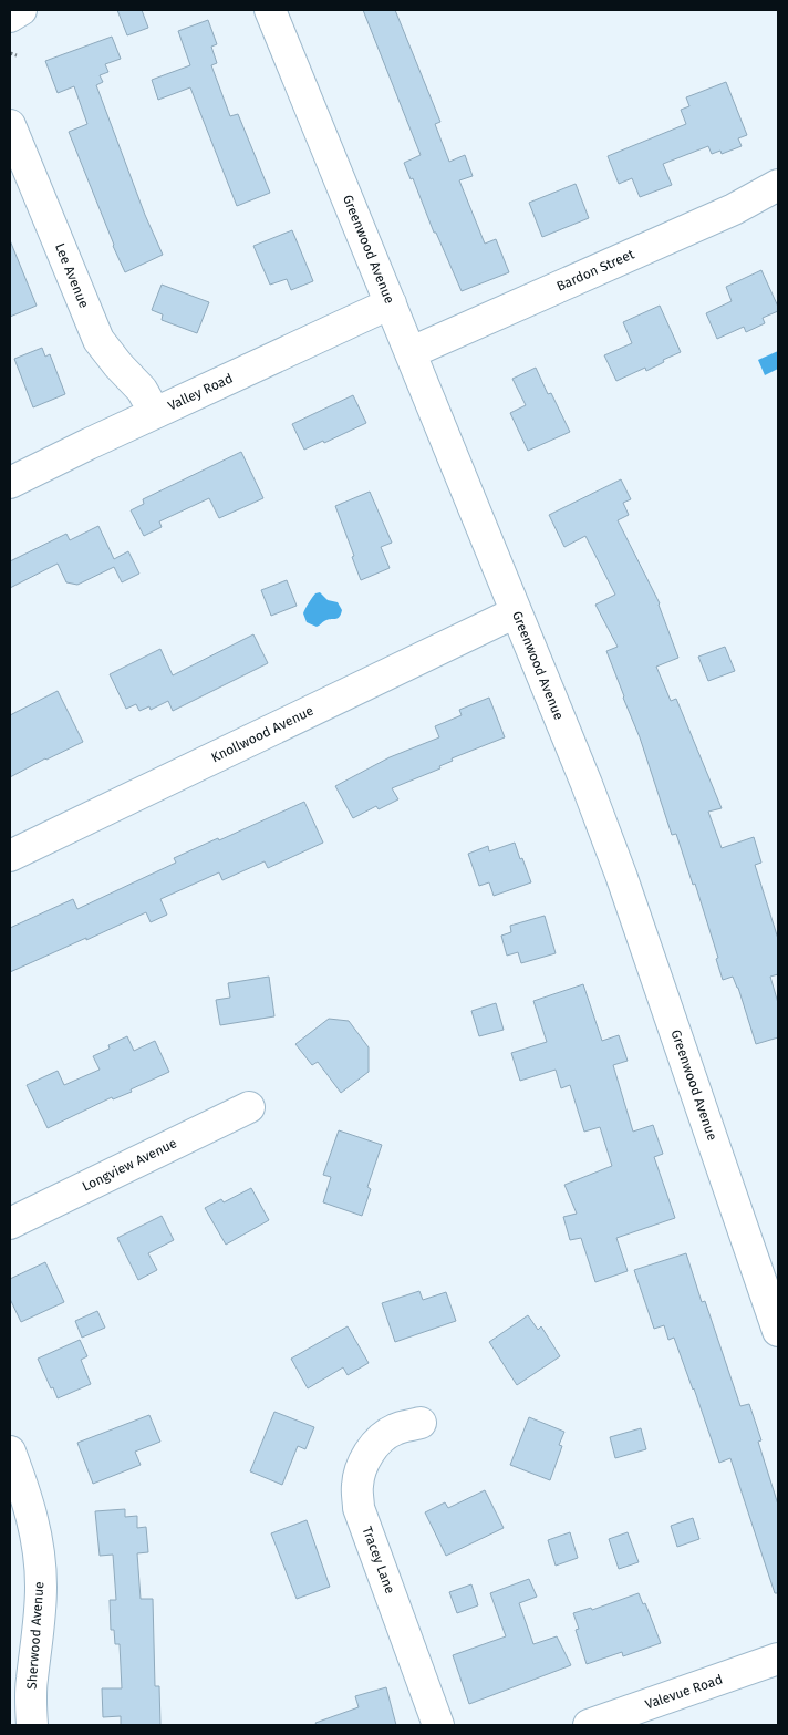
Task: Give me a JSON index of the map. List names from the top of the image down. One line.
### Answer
{"streets":{"street":["Greenwood Avenue","Bardon Street","Lee Avenue","Valley Road","Knollwood Avenue","Longview Avenue","Tracey Lane","Sherwood Avenue","Valevue Road"]},"crossings":[["Greenwood Avenue","Bardon Street"],["Greenwood Avenue","Valley Road"],["Greenwood Avenue","Knollwood Avenue"],["Lee Avenue","Valley Road"]]}
